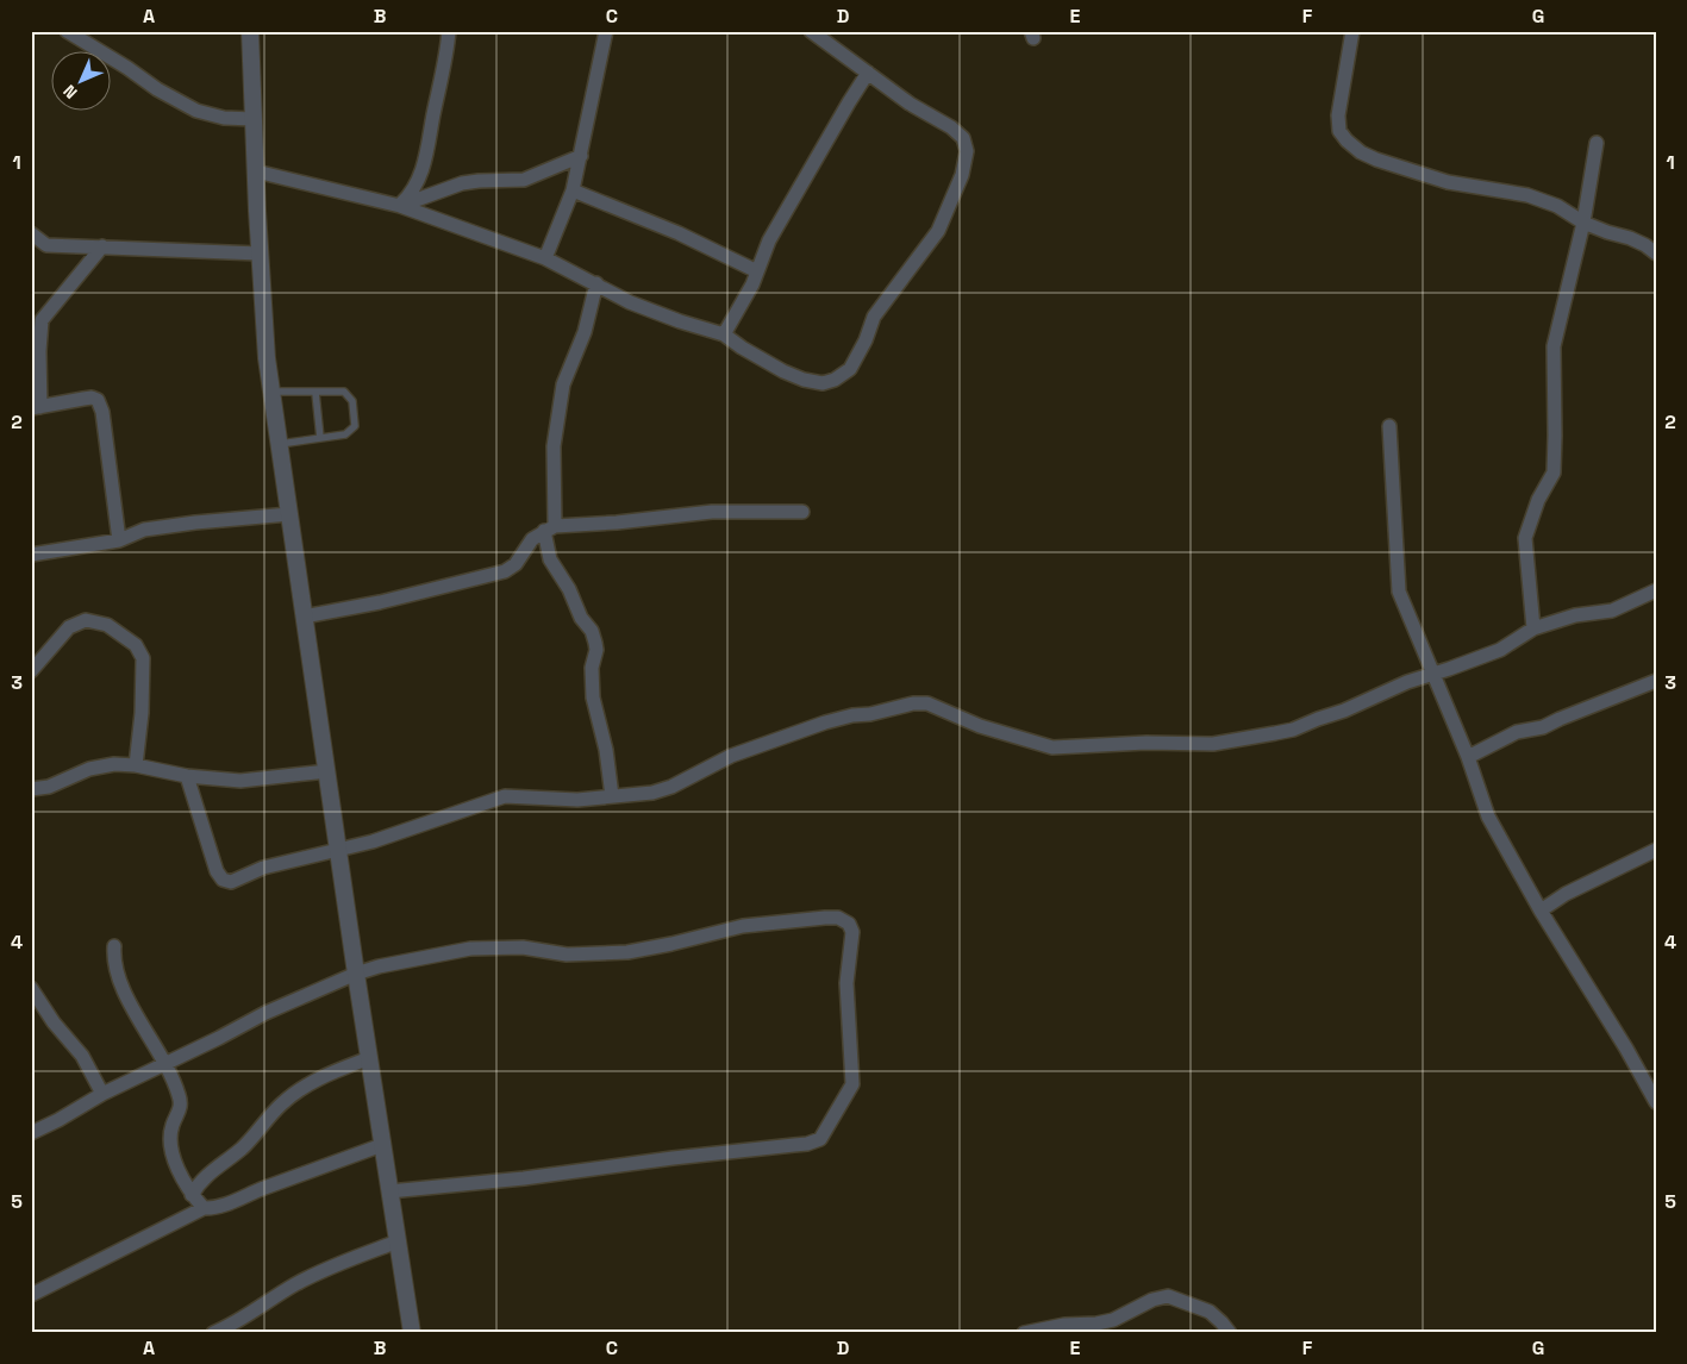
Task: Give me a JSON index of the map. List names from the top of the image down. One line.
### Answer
{"north":"bottom left","grid":{"columns":["A","B","C","D","E","F","G"],"rows":["1","2","3","4","5"]}}
